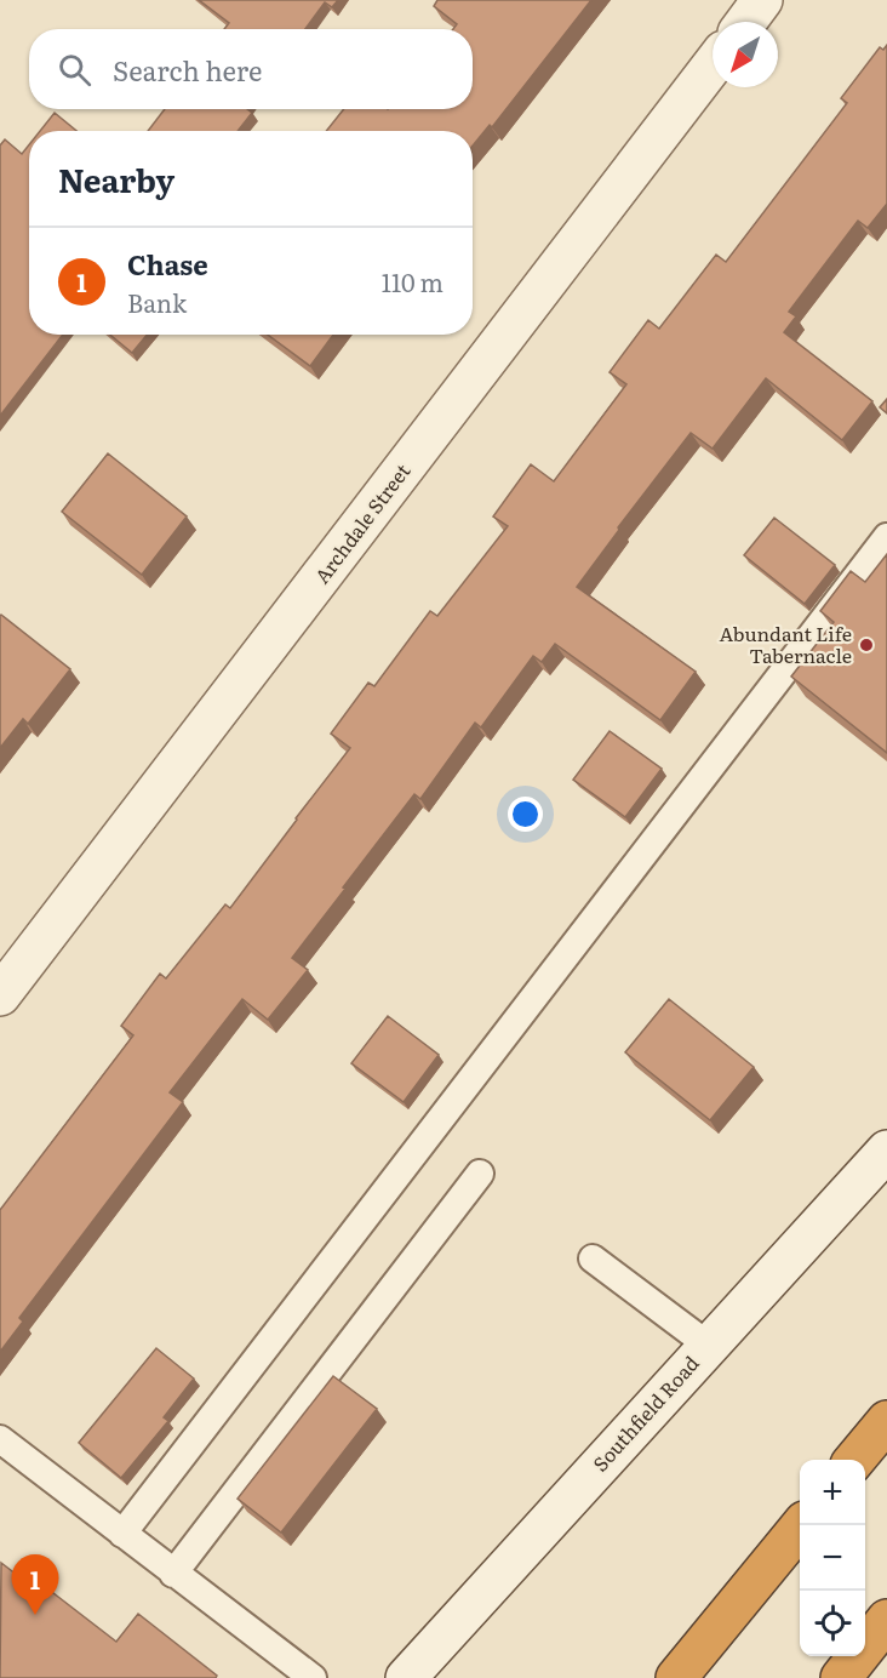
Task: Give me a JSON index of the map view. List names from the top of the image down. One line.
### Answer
{"streets":{"street":["Archdale Street","Southfield Road"]},"places":["Abundant Life Tabernacle"],"north":"bottom left","page":{"search":"Search here","heading":"Nearby","list":[{"mark":"1","name":"Chase","note":"Bank","value":"110 m"}],"map_buttons":["+","−"],"pins":"1"}}
